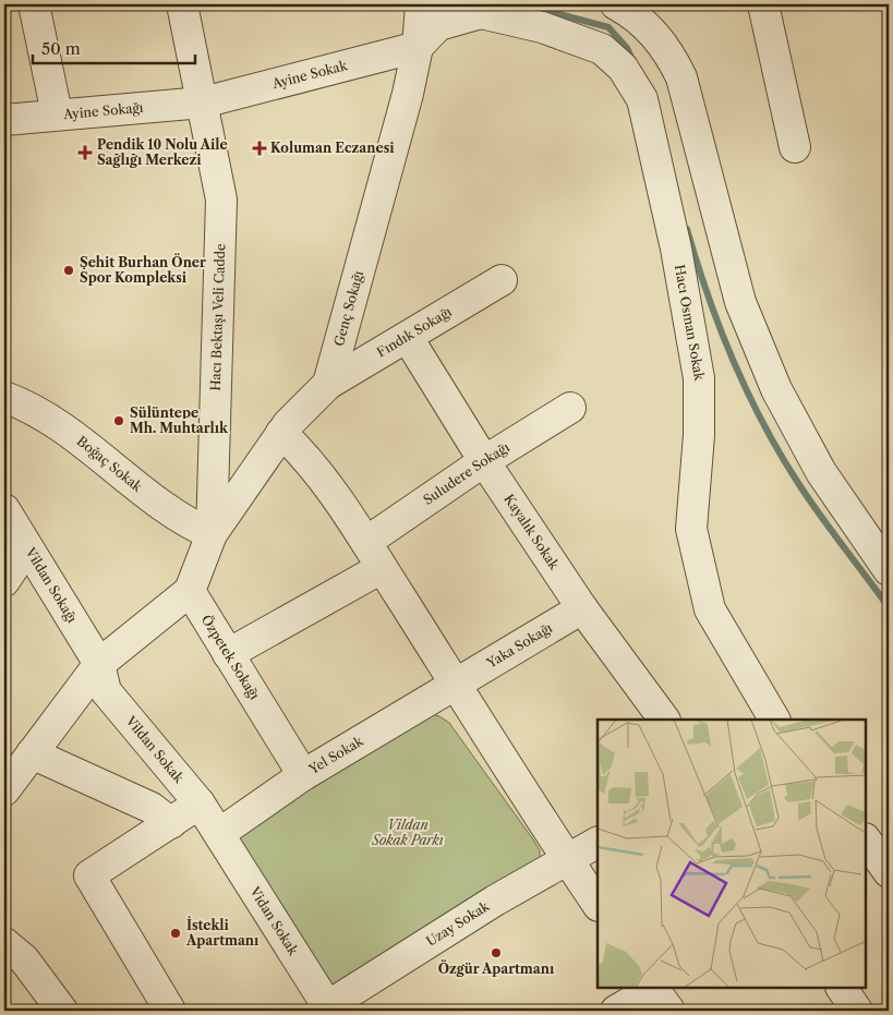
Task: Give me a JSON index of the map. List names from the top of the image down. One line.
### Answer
{"streets":{"street":["Ayine Sokak","Ayine Sokağı","Genç Sokağı","Hacı Bektaşı Veli Cadde","Hacı Osman Sokak","Fındık Sokağı","Boğaç Sokak","Suludere Sokağı","Kayalık Sokak","Vildan Sokağı","Yaka Sokağı","Özpetek Sokağı","Vildan Sokak","Yel Sokak","Vidan Sokak","Uzay Sokak"]},"crossings":[["Ayine Sokak","Ayine Sokağı"],["Ayine Sokak","Genç Sokağı"],["Ayine Sokak","Hacı Bektaşı Veli Cadde"],["Ayine Sokağı","Hacı Bektaşı Veli Cadde"],["Genç Sokağı","Hacı Bektaşı Veli Cadde"],["Genç Sokağı","Fındık Sokağı"],["Genç Sokağı","Boğaç Sokak"],["Hacı Bektaşı Veli Cadde","Boğaç Sokak"],["Fındık Sokağı","Kayalık Sokak"],["Suludere Sokağı","Kayalık Sokak"],["Kayalık Sokak","Yaka Sokağı"],["Vildan Sokağı","Vildan Sokak"],["Yaka Sokağı","Yel Sokak"],["Özpetek Sokağı","Yel Sokak"],["Vildan Sokak","Yel Sokak"],["Vildan Sokak","Vidan Sokak"],["Yel Sokak","Vidan Sokak"],["Vidan Sokak","Uzay Sokak"]],"parks":["Vildan Sokak Parkı"],"places":{"health":["Koluman Eczanesi","Pendik 10 Nolu Aile Sağlığı Merkezi"],"other":["Şehit Burhan Öner Spor Kompleksi","Sülüntepe Mh. Muhtarlık","İstekli Apartmanı","Özgür Apartmanı"]},"scale_bar":"50 m"}
